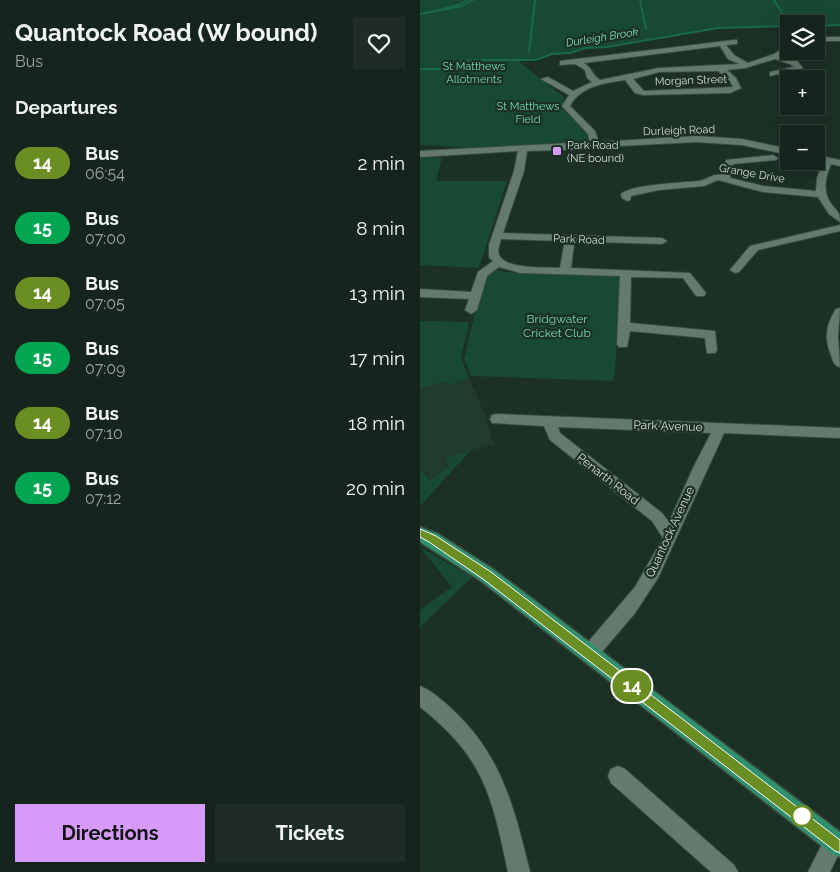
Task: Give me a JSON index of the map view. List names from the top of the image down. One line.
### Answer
{"streets":{"street":["Morgan Street","Durleigh Road","Grange Drive","Park Road","Park Avenue","Penarth Road","Quantock Avenue"]},"crossings":[["Park Avenue","Penarth Road"],["Park Avenue","Quantock Avenue"],["Penarth Road","Quantock Avenue"]],"water":["Durleigh Brook"],"parks":["St Matthews Allotments","St Matthews Field","Bridgwater Cricket Club"],"places":{"transit":["Park Road (NE bound)"]},"lines":["bus line 14"],"page":{"heading":[["Quantock Road (W bound)","Bus"],"Departures"],"on_map":"14","map_buttons":["+","−"],"list":[{"mark":"14","name":"Bus","note":"06:54","value":"2 min"},{"mark":"15","name":"Bus","note":"07:00","value":"8 min"},{"mark":"14","name":"Bus","note":"07:05","value":"13 min"},{"mark":"15","name":"Bus","note":"07:09","value":"17 min"},{"mark":"14","name":"Bus","note":"07:10","value":"18 min"},{"mark":"15","name":"Bus","note":"07:12","value":"20 min"}],"buttons":["Directions","Tickets"]}}
